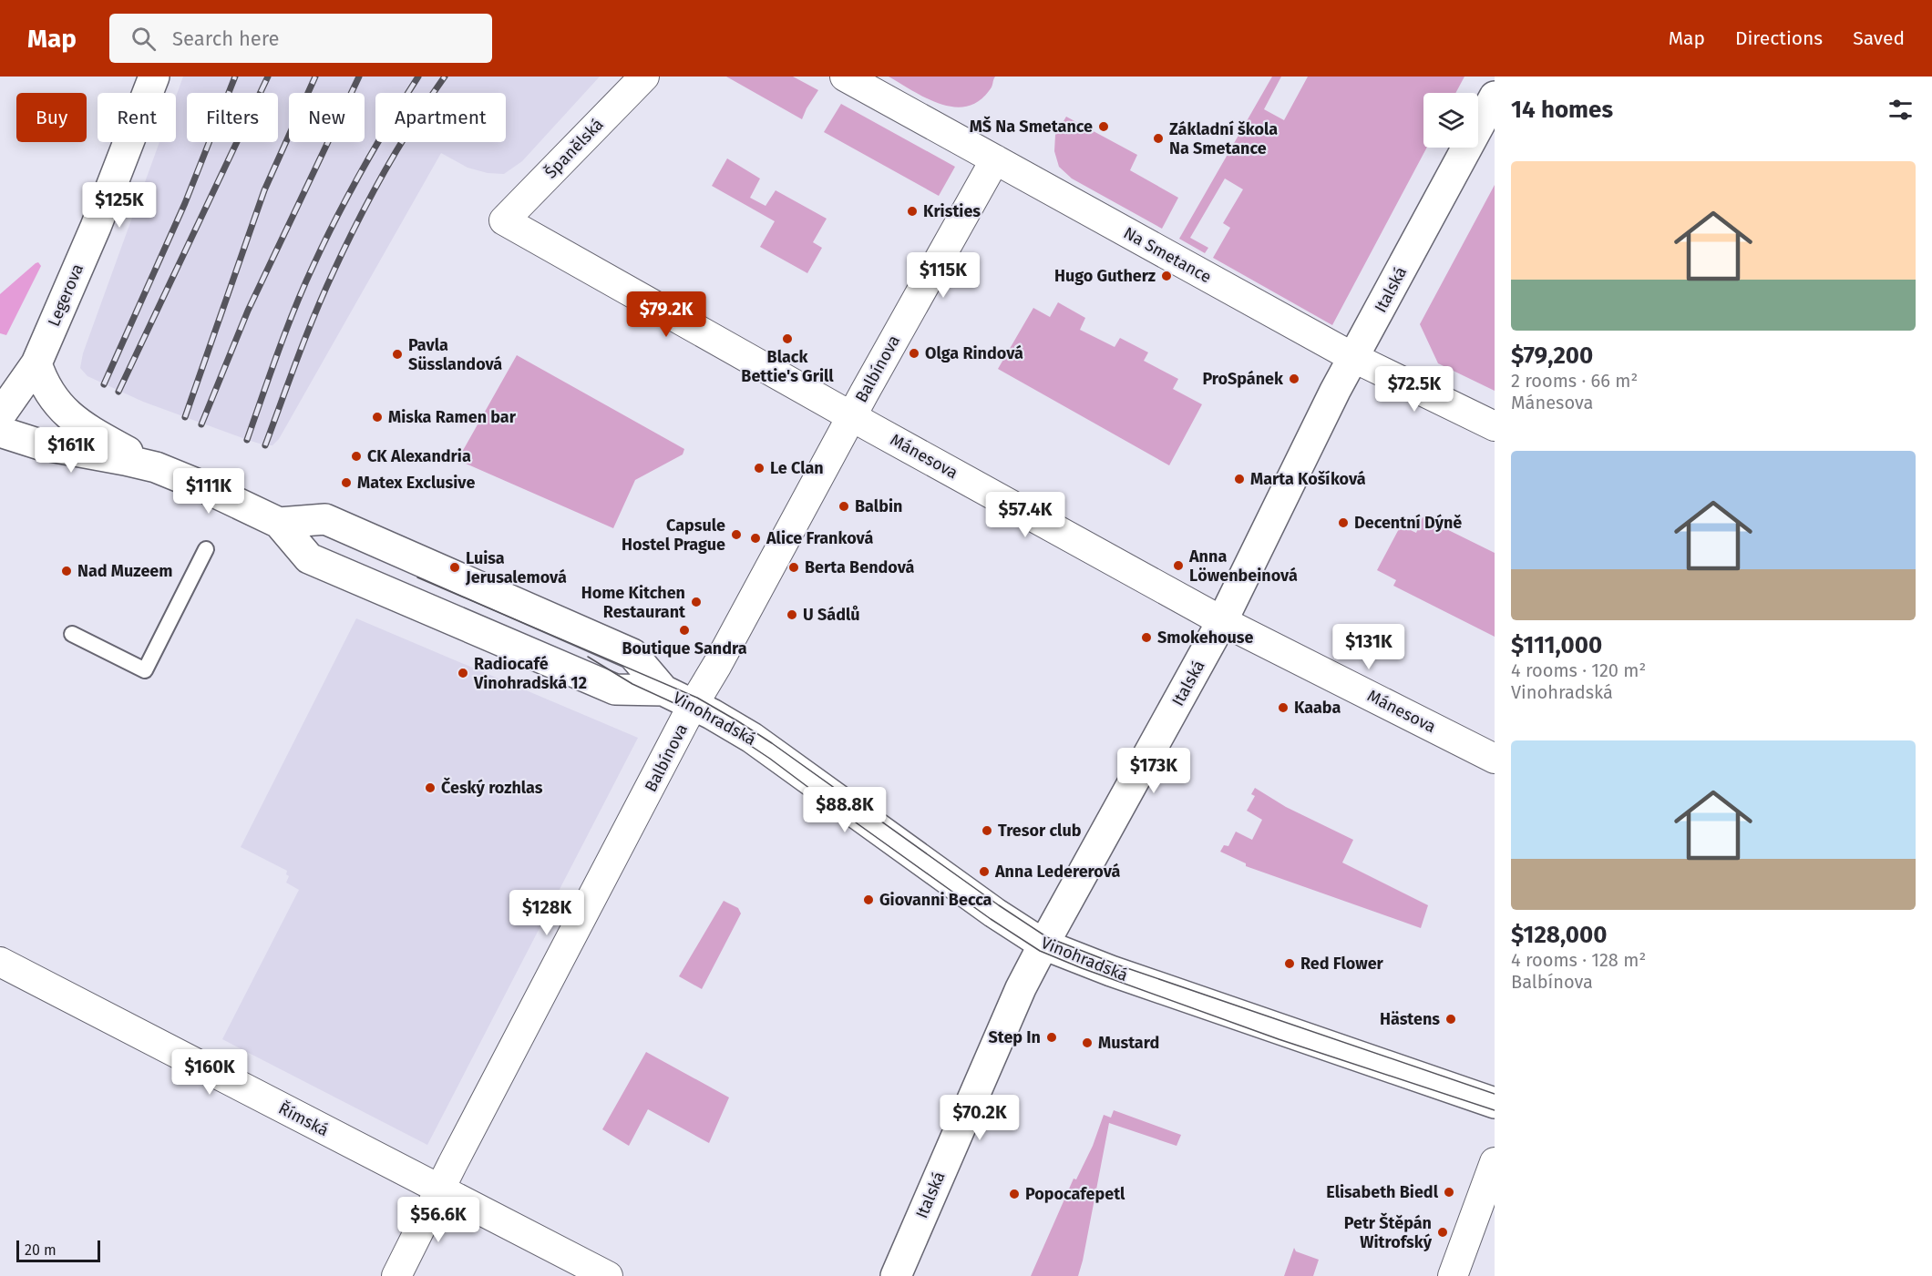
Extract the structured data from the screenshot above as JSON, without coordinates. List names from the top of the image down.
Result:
{
  "streets": {
    "main road": ["Italská", "Legerova", "Vinohradská"],
    "street": [
      "Španělská",
      "Na Smetance",
      "Balbínova",
      "Mánesova",
      "Římská"
    ]
  },
  "crossings": [
    ["Španělská", "Mánesova"],
    ["Na Smetance", "Italská"],
    ["Na Smetance", "Balbínova"],
    ["Italská", "Mánesova"],
    ["Italská", "Vinohradská"],
    ["Balbínova", "Mánesova"],
    ["Balbínova", "Vinohradská"],
    ["Balbínova", "Římská"]
  ],
  "places": [
    "MŠ Na Smetance",
    "Základní škola Na Smetance",
    "Kristies",
    "Hugo Gutherz",
    "Black Bettie's Grill",
    "Olga Rindová",
    "Pavla Süsslandová",
    "ProSpánek",
    "Miska Ramen bar",
    "CK Alexandria",
    "Le Clan",
    "Marta Košíková",
    "Matex Exclusive",
    "Balbin",
    "Decentní Dýně",
    "Capsule Hostel Prague",
    "Alice Franková",
    "Anna Lӧwenbeinová",
    "Luisa Jerusalemová",
    "Berta Bendová",
    "Nad Muzeem",
    "Home Kitchen Restaurant",
    "U Sádlů",
    "Boutique Sandra",
    "Smokehouse",
    "Radiocafé Vinohradská 12",
    "Kaaba",
    "Český rozhlas",
    "Tresor club",
    "Anna Ledererová",
    "Giovanni Becca",
    "Red Flower",
    "Hästens",
    "Step In",
    "Mustard",
    "Elisabeth Biedl",
    "Popocafepetl",
    "Petr Štěpán Witrofský"
  ],
  "scale_bar": "20 m",
  "page": {
    "header": "Map",
    "search": "Search here",
    "nav": ["Map", "Directions", "Saved"],
    "heading": "14 homes",
    "chip": [
      "Buy",
      "Rent",
      "Filters",
      "New",
      "Apartment"
    ],
    "list": [
      {
        "name": "$79,200",
        "note": "2 rooms · 66 m² · Mánesova"
      },
      {
        "name": "$111,000",
        "note": "4 rooms · 120 m² · Vinohradská"
      },
      {
        "name": "$128,000",
        "note": "4 rooms · 128 m² · Balbínova"
      }
    ],
    "price": [
      "$125K",
      "$115K",
      "$79.2K",
      "$72.5K",
      "$161K",
      "$111K",
      "$57.4K",
      "$131K",
      "$173K",
      "$88.8K",
      "$128K",
      "$160K",
      "$70.2K",
      "$56.6K"
    ],
    "scale": "20 m"
  }
}
